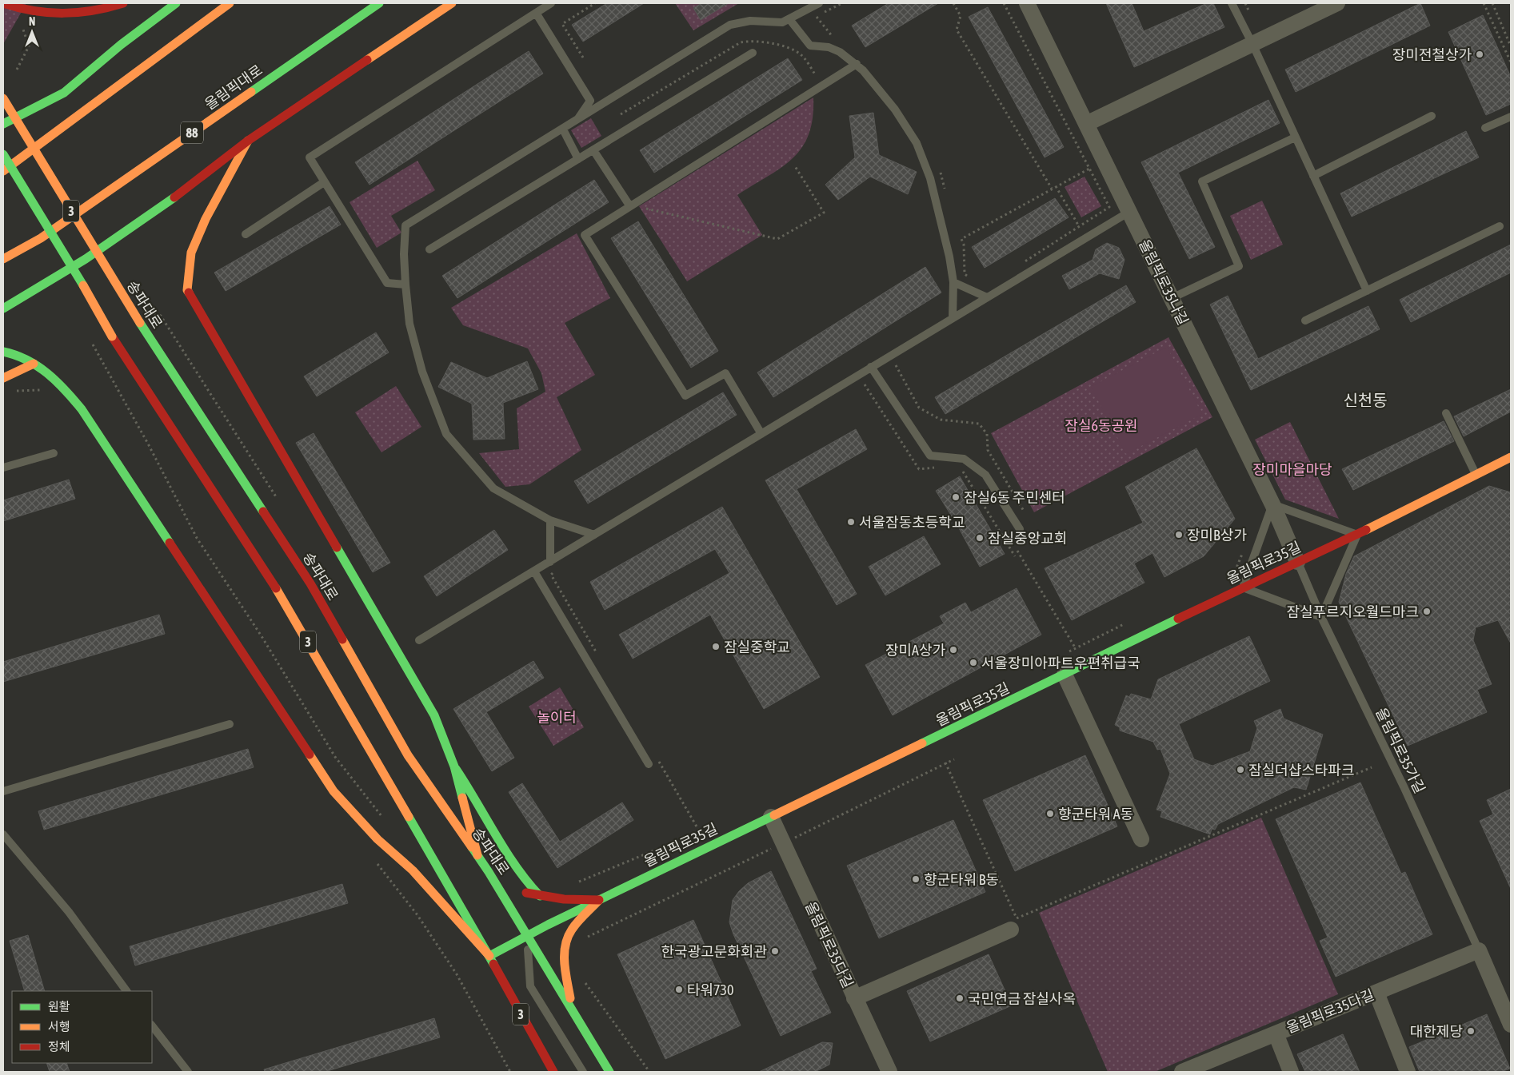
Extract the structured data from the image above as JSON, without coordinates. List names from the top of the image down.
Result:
{
  "streets": {
    "main road": [
      "올림픽대로",
      "88",
      "3",
      "송파대로",
      "올림픽로35길"
    ],
    "street": ["올림픽로35나길", "올림픽로35다길"],
    "lane": ["올림픽로35가길"]
  },
  "crossings": [
    ["3", "올림픽로35길"],
    ["올림픽로35나길", "올림픽로35길"],
    ["올림픽로35나길", "올림픽로35가길"],
    ["송파대로", "올림픽로35길"],
    ["올림픽로35길", "올림픽로35가길"],
    ["올림픽로35길", "올림픽로35다길"],
    ["올림픽로35가길", "올림픽로35다길"]
  ],
  "districts": ["신천동"],
  "parks": ["잠실6동공원", "장미마을마당", "놀이터"],
  "places": [
    "장미전철상가",
    "잠실6동 주민센터",
    "서울잠동초등학교",
    "장미B상가",
    "잠실중앙교회",
    "잠실푸르지오월드마크",
    "잠실중학교",
    "장미A상가",
    "서울장미아파트우편취급국",
    "잠실더샵스타파크",
    "향군타워 A동",
    "향군타워 B동",
    "한국광고문화회관",
    "타워730",
    "국민연금 잠실사옥",
    "대한제당"
  ],
  "legend": ["원활", "서행", "정체"],
  "north": "top"
}
